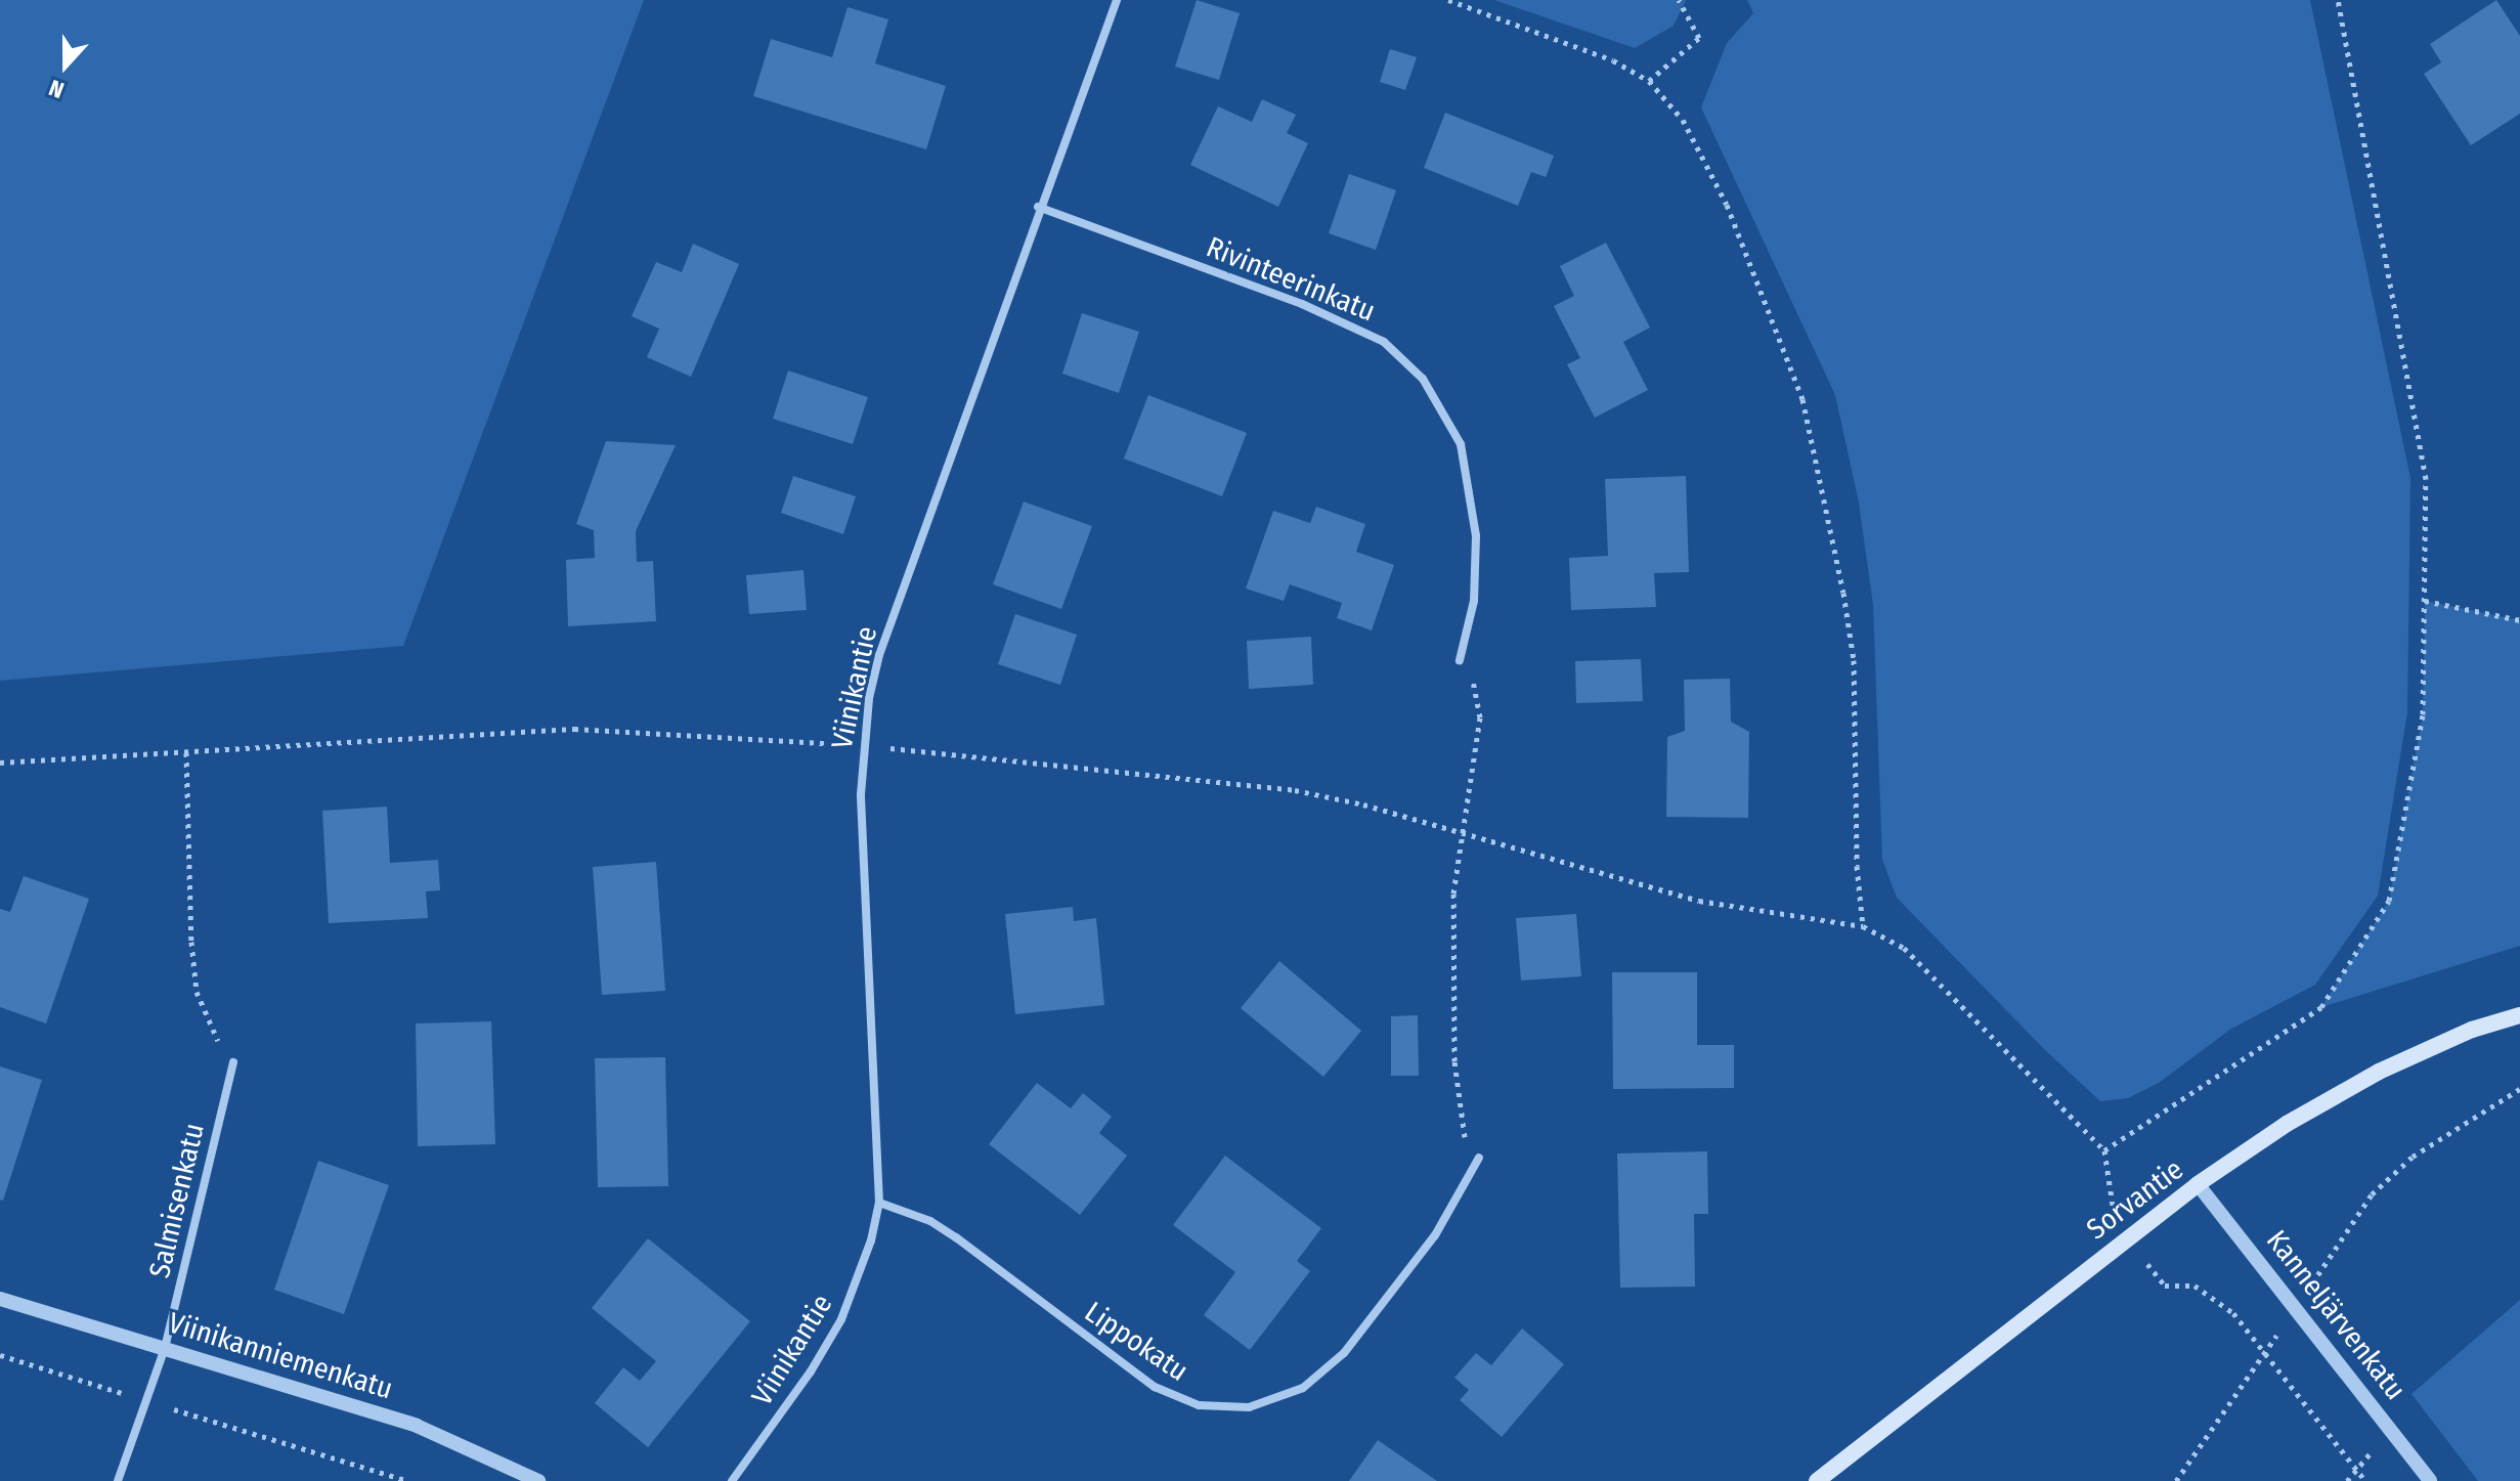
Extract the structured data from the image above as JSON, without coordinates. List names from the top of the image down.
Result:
{
  "streets": {
    "main road": ["Sorvantie"],
    "street": [
      "Rivinteerinkatu",
      "Viinikantie",
      "Salmisenkatu",
      "Kanneljärvenkatu",
      "Lippokatu",
      "Viinikanniemenkatu"
    ]
  },
  "crossings": [
    ["Rivinteerinkatu", "Viinikantie"],
    ["Viinikantie", "Lippokatu"],
    ["Sorvantie", "Kanneljärvenkatu"],
    ["Salmisenkatu", "Viinikanniemenkatu"]
  ],
  "north": "bottom"
}
